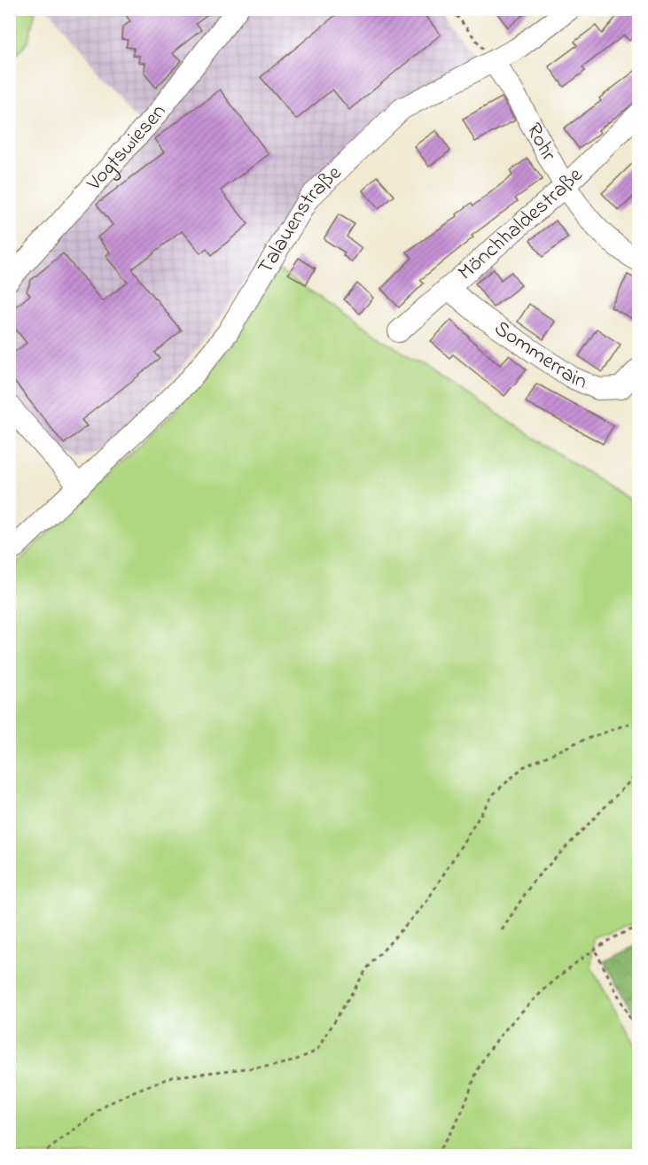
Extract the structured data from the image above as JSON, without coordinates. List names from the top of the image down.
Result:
{
  "streets": {
    "street": [
      "Rohr",
      "Vogtswiesen",
      "Talauenstraße",
      "Mönchhaldestraße",
      "Sommerrain"
    ]
  },
  "crossings": [
    ["Rohr", "Talauenstraße"],
    ["Rohr", "Mönchhaldestraße"],
    ["Mönchhaldestraße", "Sommerrain"]
  ]
}
